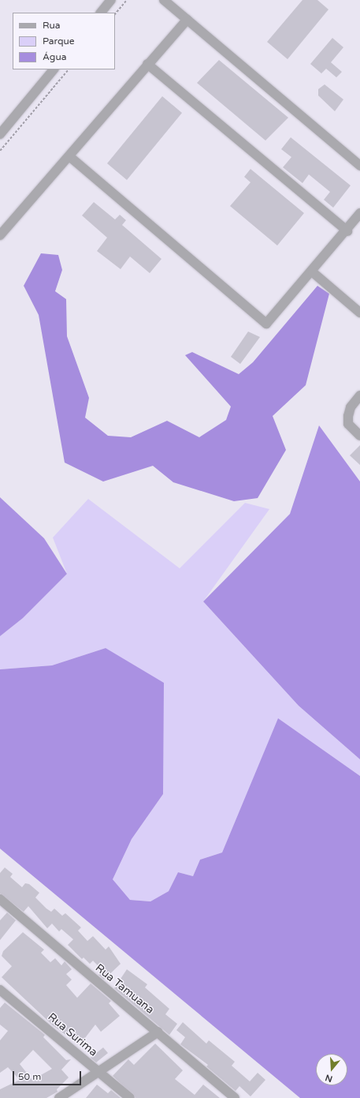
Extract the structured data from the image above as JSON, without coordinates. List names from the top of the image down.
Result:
{
  "streets": {
    "street": ["Rua Tamuana", "Rua Surima"]
  },
  "legend": ["Rua", "Parque", "Água"],
  "scale_bar": "50 m",
  "north": "bottom"
}
